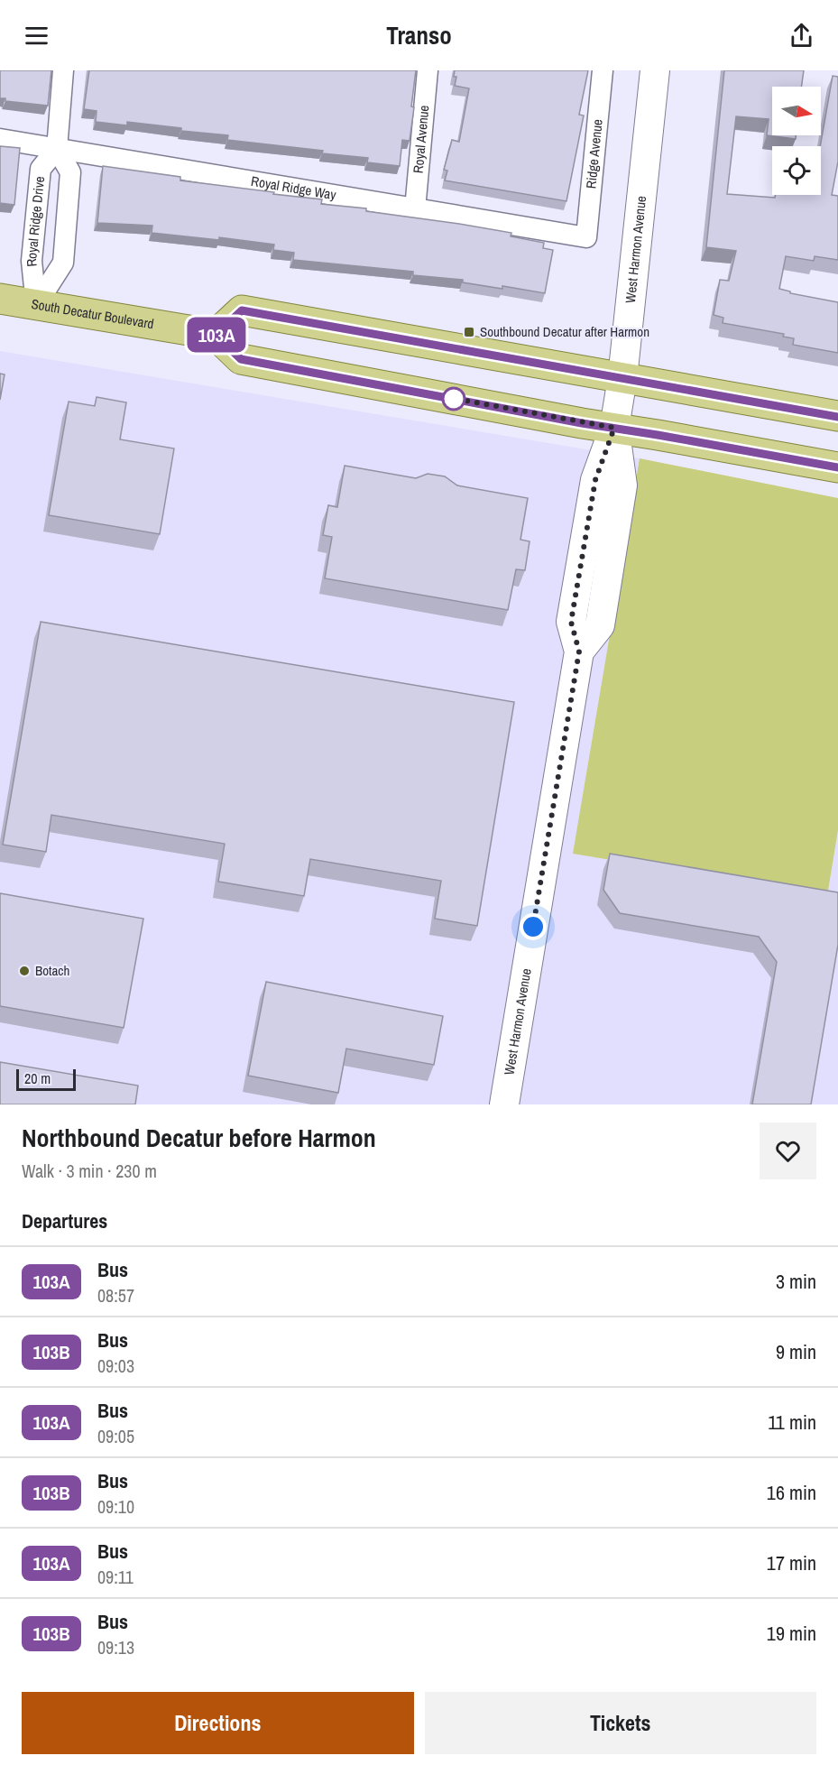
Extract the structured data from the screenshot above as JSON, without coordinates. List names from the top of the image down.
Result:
{
  "streets": {
    "main road": ["West Harmon Avenue", "South Decatur Boulevard"],
    "street": [
      "Royal Avenue",
      "Ridge Avenue",
      "Royal Ridge Way",
      "Royal Ridge Drive"
    ]
  },
  "crossings": [
    ["Royal Avenue", "Royal Ridge Way"],
    ["Ridge Avenue", "Royal Ridge Way"],
    ["Royal Ridge Way", "Royal Ridge Drive"],
    ["Royal Ridge Drive", "South Decatur Boulevard"]
  ],
  "places": {
    "transit": ["Southbound Decatur after Harmon"],
    "other": ["Botach"]
  },
  "lines": ["bus line 103A"],
  "scale_bar": "20 m",
  "north": "right",
  "page": {
    "header": "Transo",
    "on_map": "103A",
    "scale": "20 m",
    "heading": [
      ["Northbound Decatur before Harmon", "Walk · 3 min · 230 m"],
      "Departures"
    ],
    "list": [
      {
        "mark": "103A",
        "name": "Bus",
        "note": "08:57",
        "value": "3 min"
      },
      {
        "mark": "103B",
        "name": "Bus",
        "note": "09:03",
        "value": "9 min"
      },
      {
        "mark": "103A",
        "name": "Bus",
        "note": "09:05",
        "value": "11 min"
      },
      {
        "mark": "103B",
        "name": "Bus",
        "note": "09:10",
        "value": "16 min"
      },
      {
        "mark": "103A",
        "name": "Bus",
        "note": "09:11",
        "value": "17 min"
      },
      {
        "mark": "103B",
        "name": "Bus",
        "note": "09:13",
        "value": "19 min"
      }
    ],
    "buttons": ["Directions", "Tickets"]
  }
}
